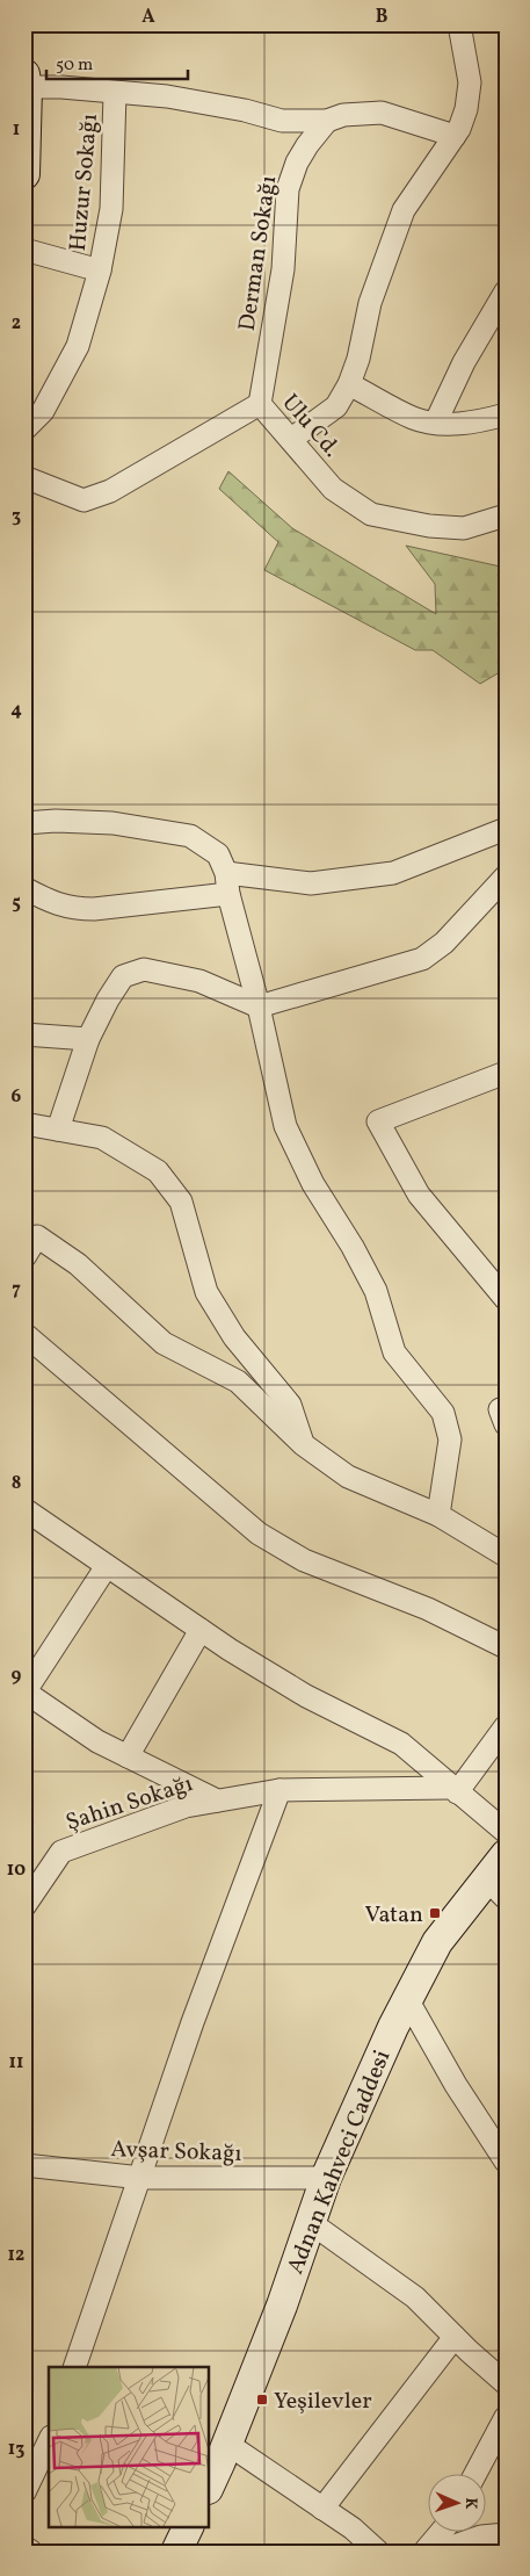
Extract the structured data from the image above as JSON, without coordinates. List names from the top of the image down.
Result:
{
  "streets": {
    "main road": ["Adnan Kahveci Caddesi"],
    "street": [
      "Huzur Sokağı",
      "Derman Sokağı",
      "Ulu Cd.",
      "Şahin Sokağı",
      "Avşar Sokağı"
    ]
  },
  "crossings": [
    ["Derman Sokağı", "Ulu Cd."],
    ["Avşar Sokağı", "Adnan Kahveci Caddesi"]
  ],
  "places": {
    "transit": ["Vatan", "Yeşilevler"]
  },
  "scale_bar": "50 m",
  "north": "right",
  "grid": {
    "columns": ["A", "B"],
    "rows": [
      "1",
      "2",
      "3",
      "4",
      "5",
      "6",
      "7",
      "8",
      "9",
      "10",
      "11",
      "12",
      "13"
    ]
  }
}
